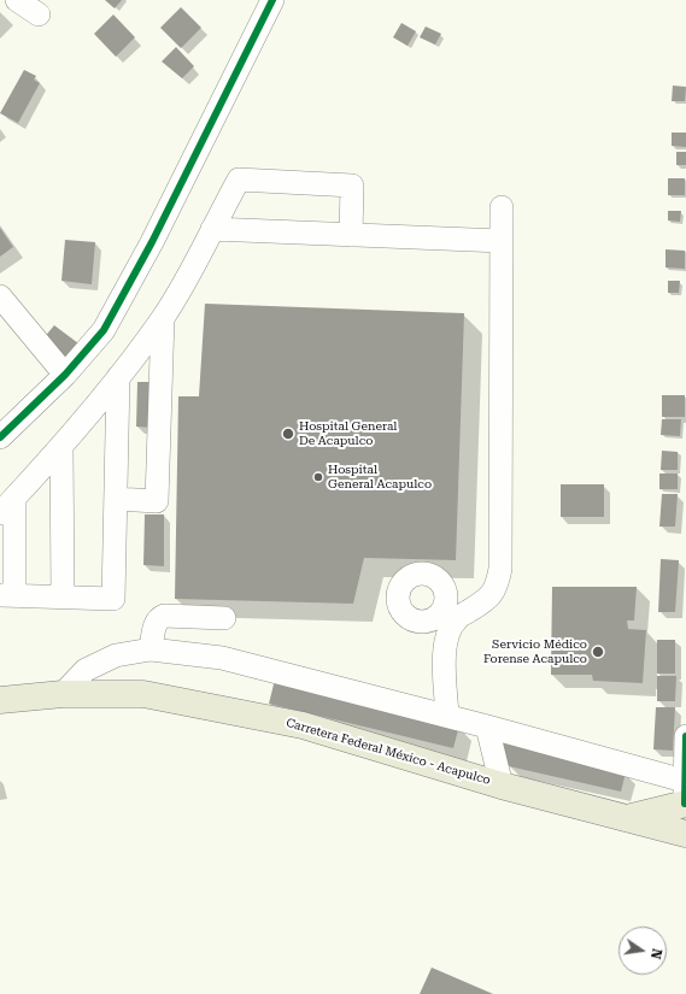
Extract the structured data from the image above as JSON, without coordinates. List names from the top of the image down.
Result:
{
  "streets": {
    "main road": ["Carretera Federal México - Acapulco"]
  },
  "places": ["Hospital General De Acapulco", "Hospital General Acapulco", "Servicio Médico Forense Acapulco"],
  "north": "right"
}
